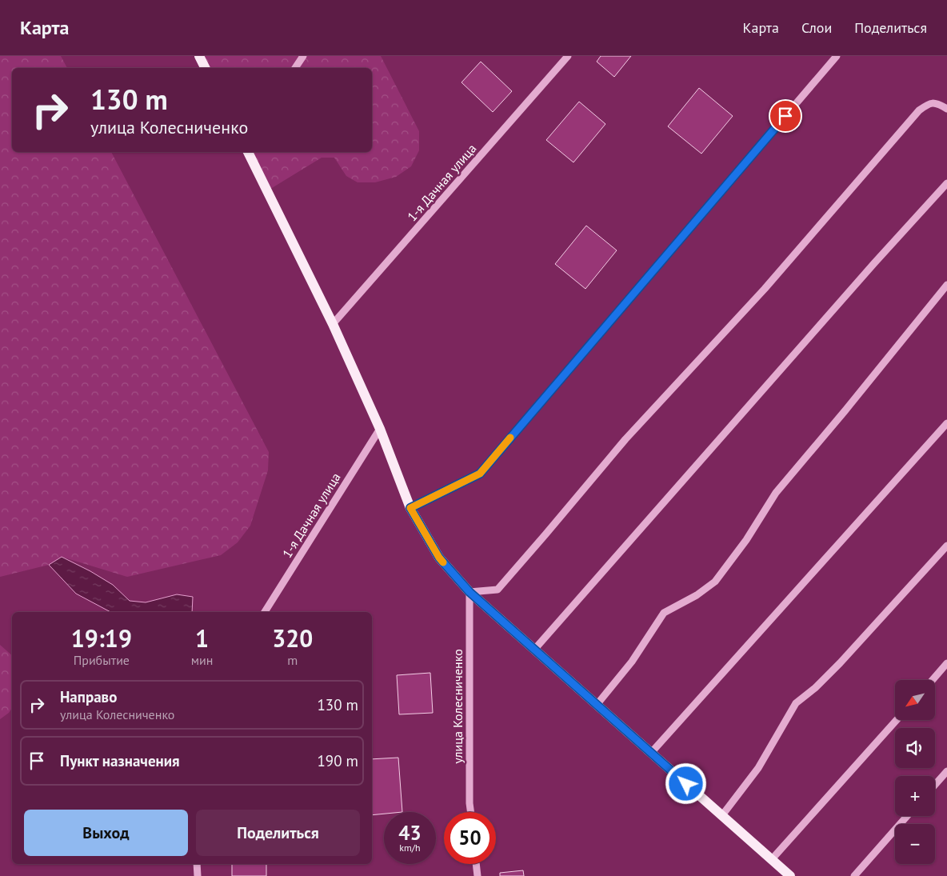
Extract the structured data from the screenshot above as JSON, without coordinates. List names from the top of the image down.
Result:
{
  "streets": {
    "street": ["1-я Дачная улица", "улица Колесниченко"]
  },
  "north": "bottom left",
  "page": {
    "header": "Карта",
    "nav": ["Карта", "Слои", "Поделиться"],
    "turn": ["130 m", "улица Колесниченко"],
    "eta": [
      "19:19",
      "Прибытие",
      "1",
      "мин",
      "320",
      "m"
    ],
    "map_buttons": ["+", "−"],
    "list": [
      {
        "name": "Направо",
        "note": "улица Колесниченко",
        "value": "130 m"
      },
      {
        "name": "Пункт назначения",
        "value": "190 m"
      }
    ],
    "buttons": ["Выход", "Поделиться"],
    "speed": "43 km/h",
    "limit": "50"
  }
}
